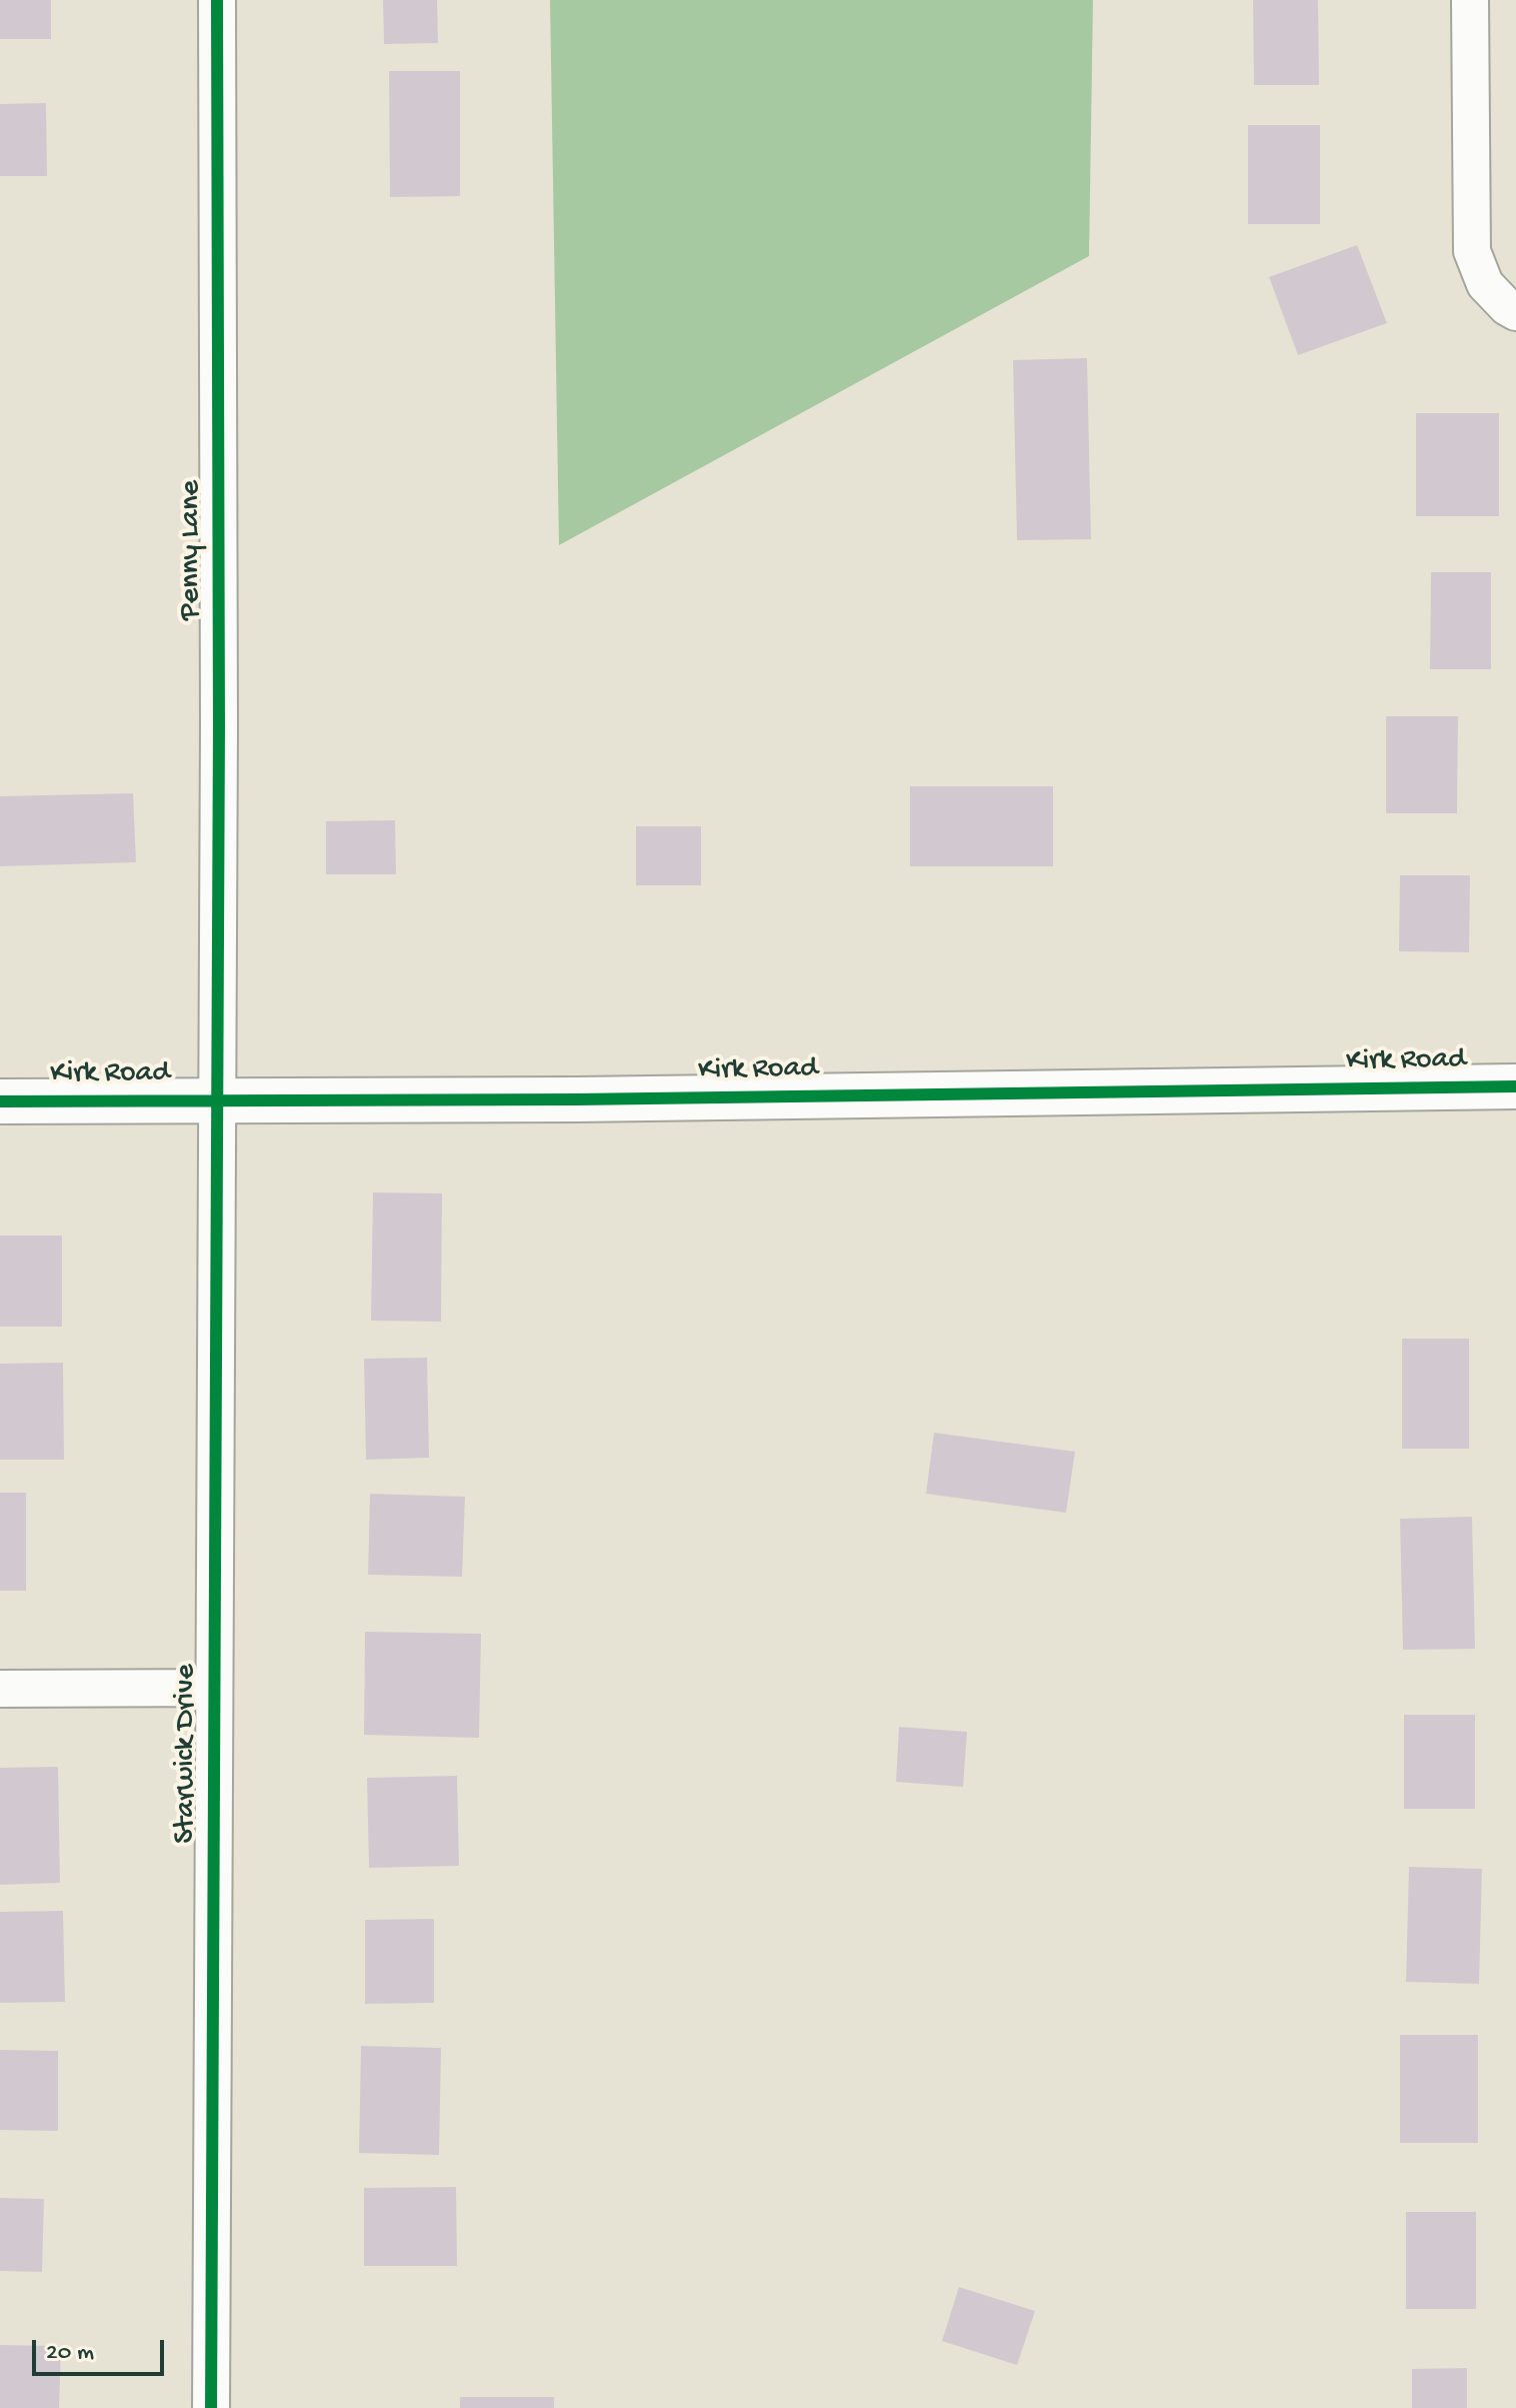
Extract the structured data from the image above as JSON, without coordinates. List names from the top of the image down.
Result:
{
  "streets": {
    "street": ["Penny Lane", "Kirk Road", "Starwick Drive"]
  },
  "crossings": [
    ["Penny Lane", "Kirk Road"],
    ["Penny Lane", "Starwick Drive"],
    ["Kirk Road", "Starwick Drive"]
  ],
  "scale_bar": "20 m"
}
